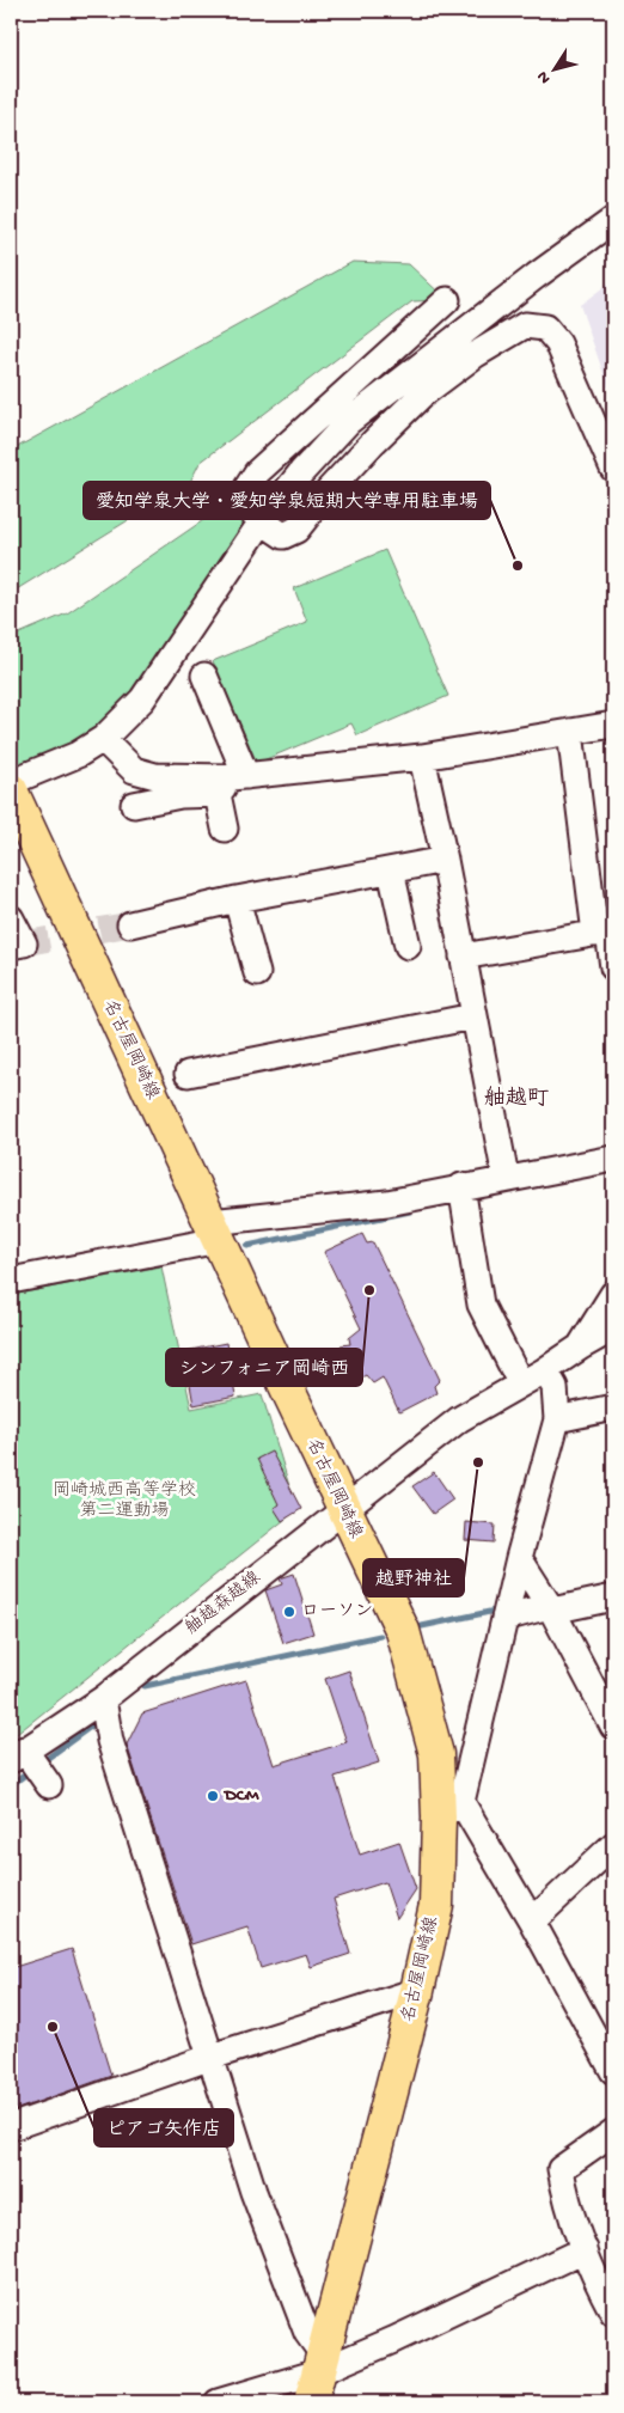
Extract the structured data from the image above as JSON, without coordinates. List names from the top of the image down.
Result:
{
  "streets": {
    "main road": ["名古屋岡崎線"],
    "street": ["舳越森越線"]
  },
  "crossings": [
    ["名古屋岡崎線", "舳越森越線"]
  ],
  "districts": ["舳越町"],
  "parks": ["岡崎城西高等学校 第二運動場"],
  "places": [
    "愛知学泉大学・愛知学泉短期大学専用駐車場",
    "シンフォニア岡崎西",
    "越野神社",
    "ローソン",
    "DCM",
    "ピアゴ矢作店"
  ],
  "north": "bottom left"
}
